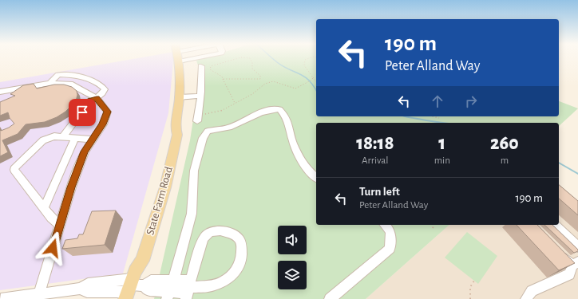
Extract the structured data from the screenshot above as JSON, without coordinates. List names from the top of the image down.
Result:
{
  "streets": {
    "main road": ["State Farm Road"]
  },
  "page": {
    "turn": ["190 m", "Peter Alland Way"],
    "eta": [
      "18:18",
      "Arrival",
      "1",
      "min",
      "260",
      "m"
    ],
    "list": [
      {
        "name": "Turn left",
        "note": "Peter Alland Way",
        "value": "190 m"
      }
    ]
  }
}
